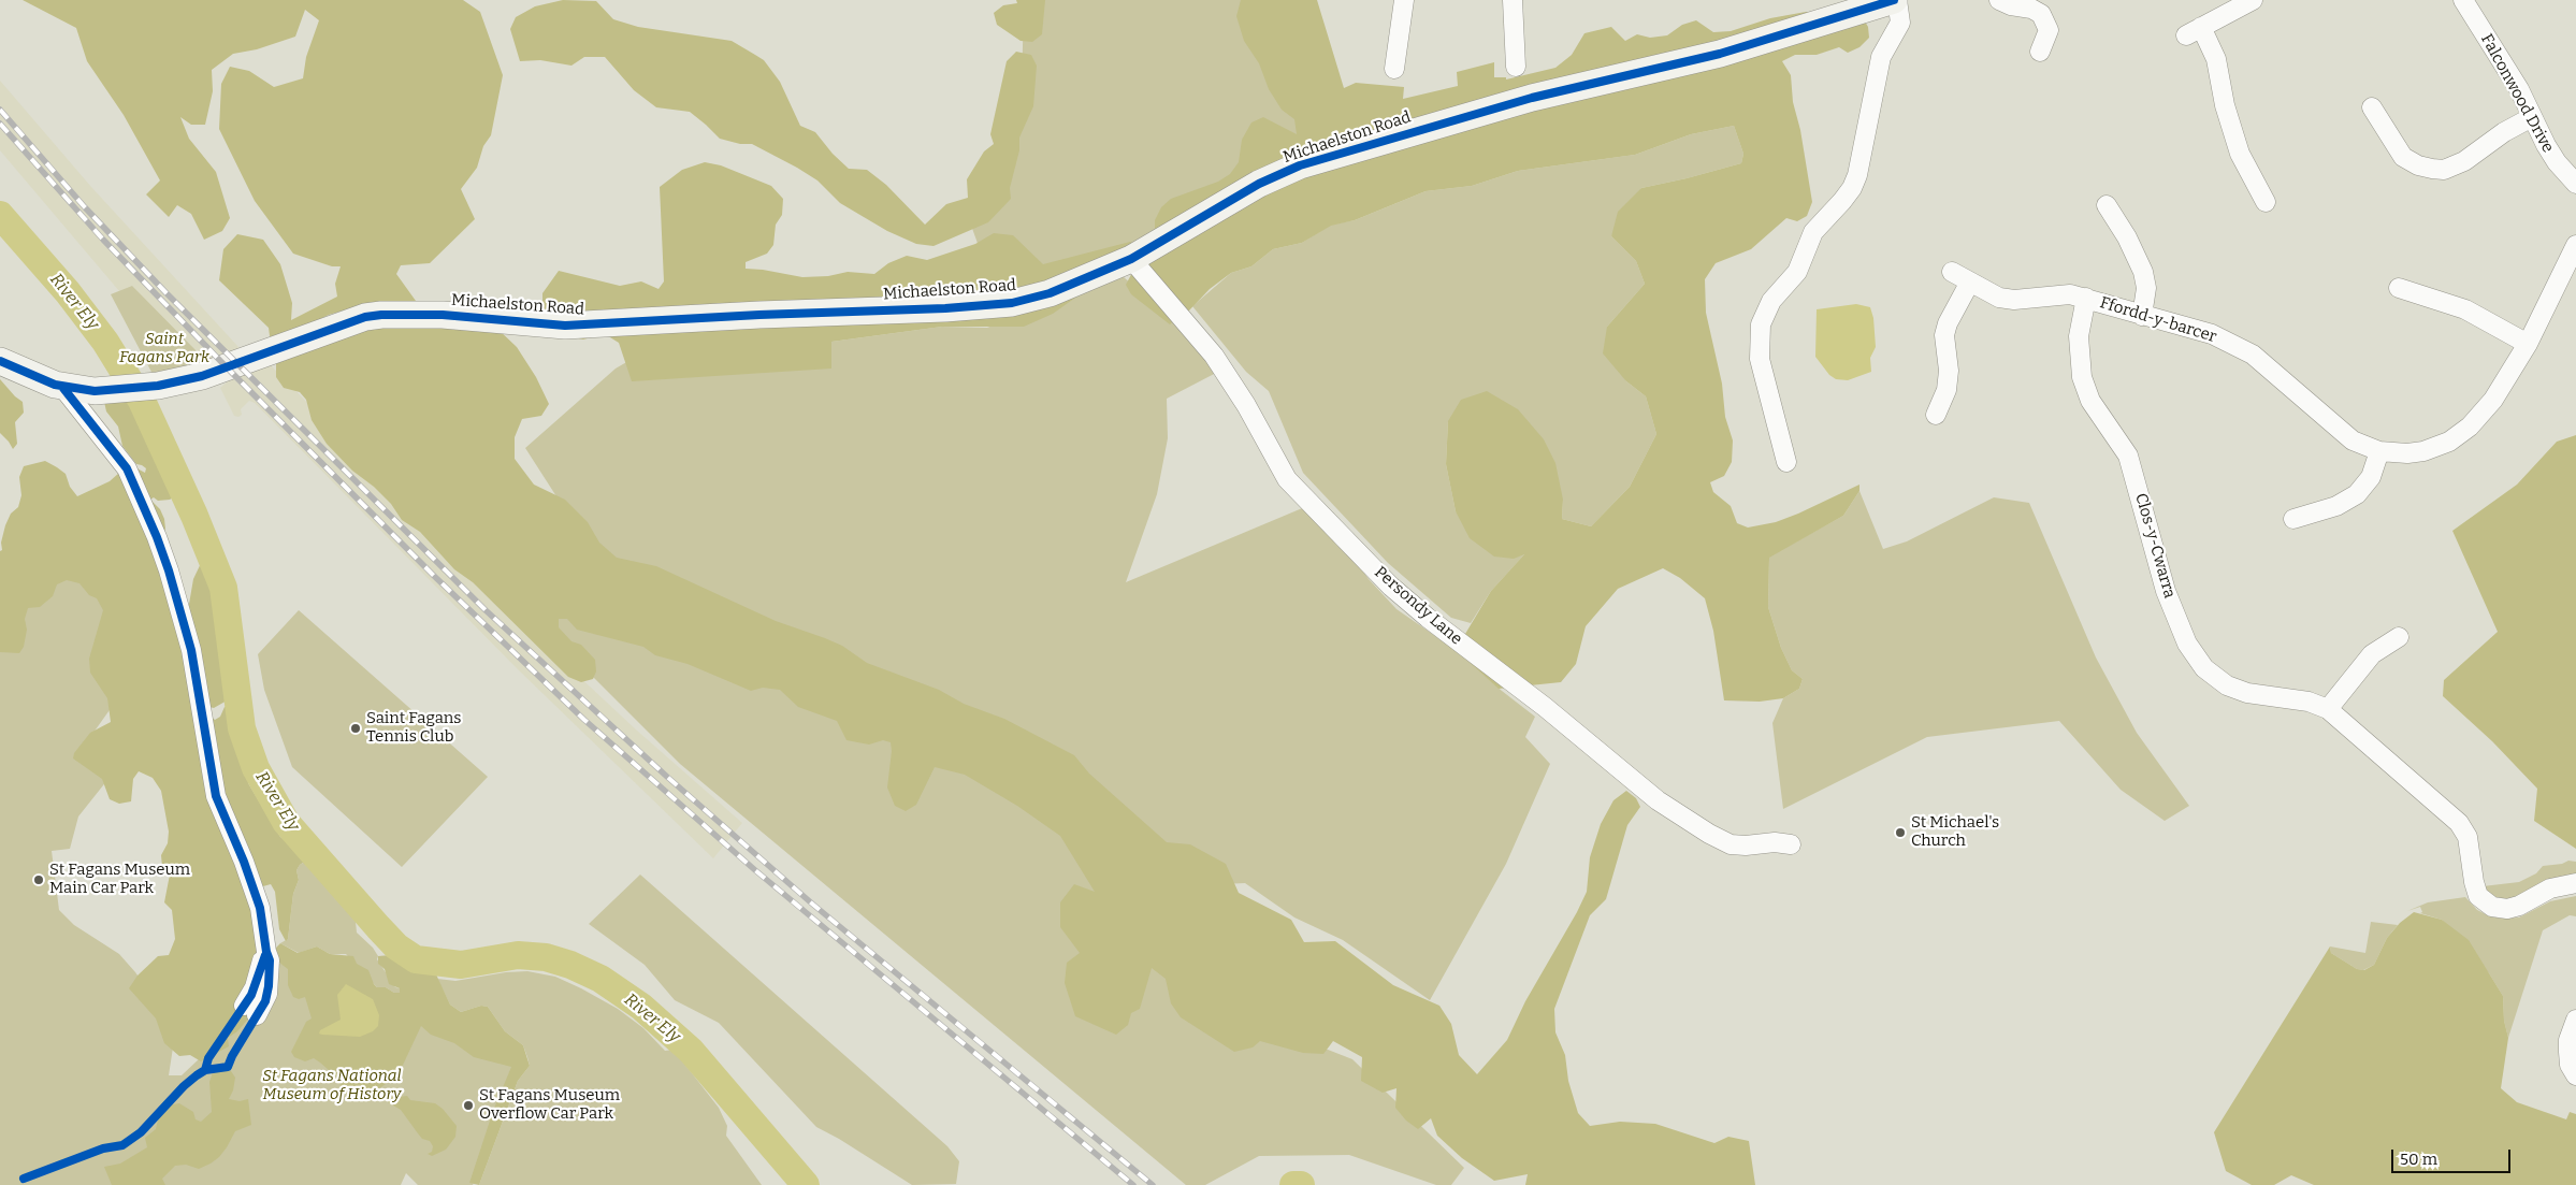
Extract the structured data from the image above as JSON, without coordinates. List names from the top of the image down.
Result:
{
  "streets": {
    "street": [
      "Falconwood Drive",
      "Michaelston Road",
      "Ffordd-y-barcer",
      "Clos-y-Cwarra",
      "Persondy Lane"
    ]
  },
  "crossings": [
    ["Michaelston Road", "Persondy Lane"],
    ["Ffordd-y-barcer", "Clos-y-Cwarra"]
  ],
  "water": ["River Ely"],
  "parks": ["Saint Fagans Park", "St Fagans National Museum of History"],
  "places": [
    "Saint Fagans Tennis Club",
    "St Michael's Church",
    "St Fagans Museum Main Car Park",
    "St Fagans Museum Overflow Car Park"
  ],
  "scale_bar": "50 m"
}
